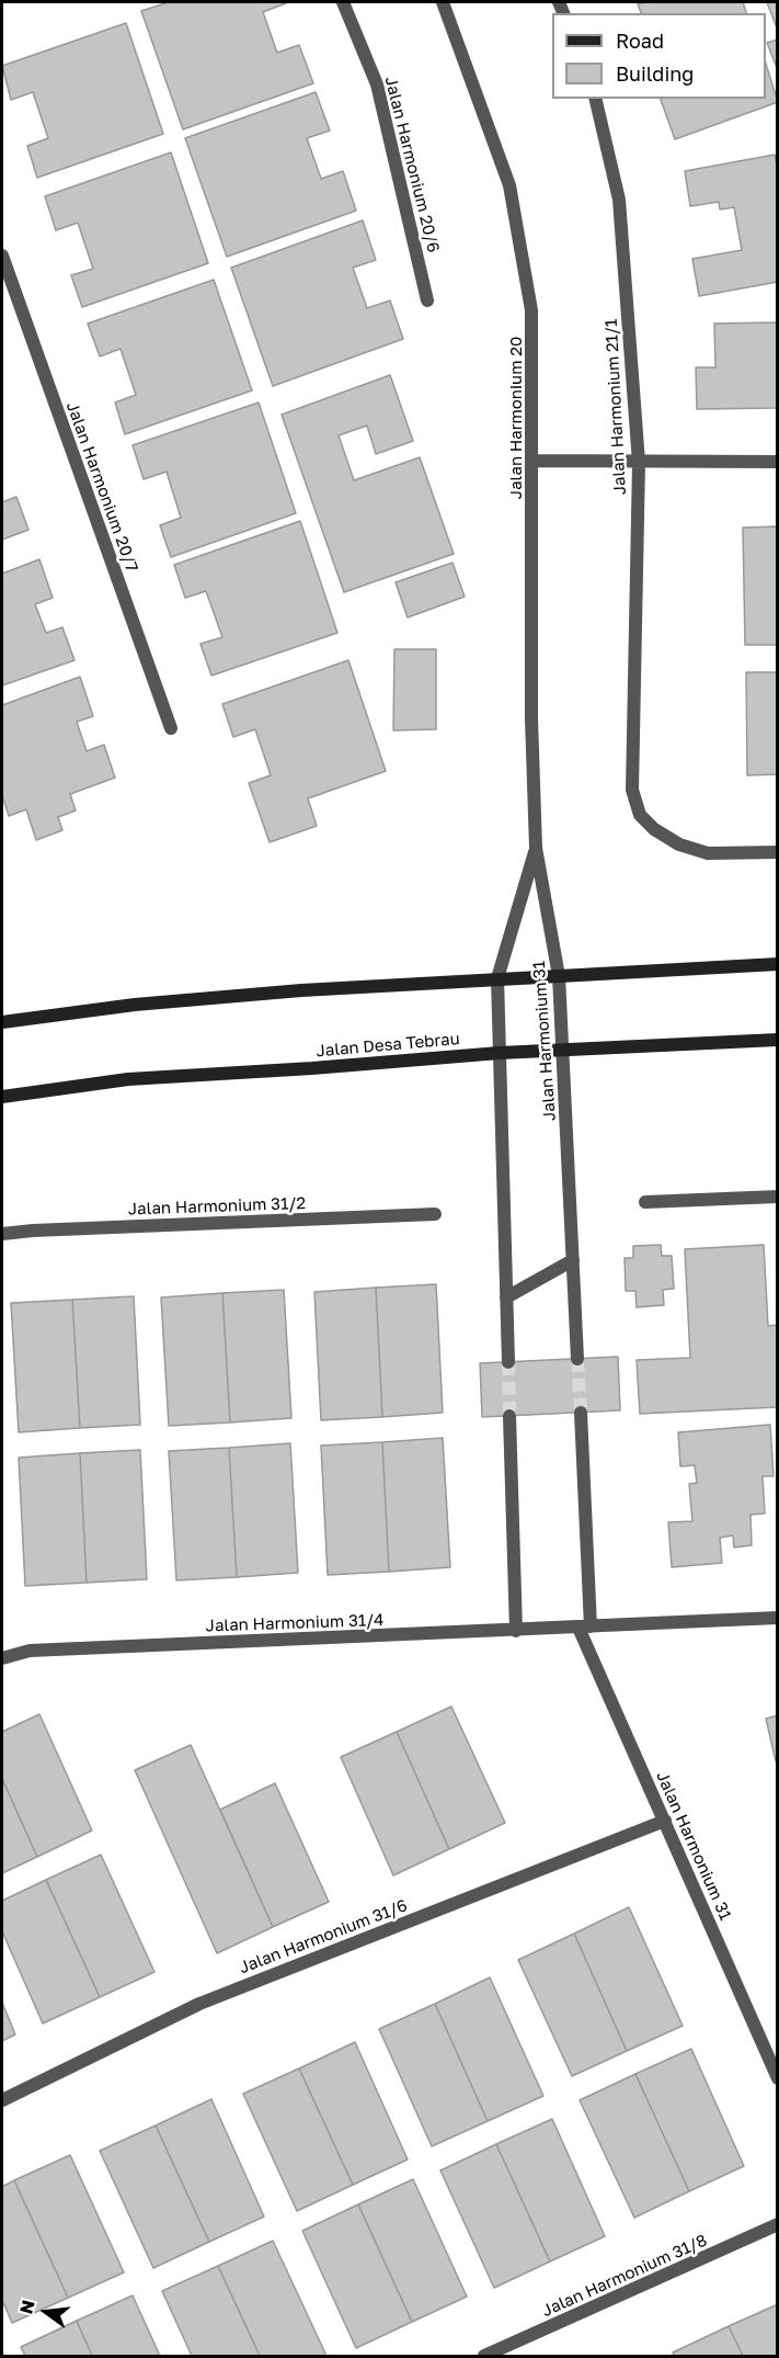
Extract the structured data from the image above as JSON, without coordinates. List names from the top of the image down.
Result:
{
  "streets": {
    "main road": ["Jalan Desa Tebrau"],
    "street": [
      "Jalan Harmonium 20/6",
      "Jalan Harmonium 21/1",
      "Jalan Harmonium 20",
      "Jalan Harmonium 20/7",
      "Jalan Harmonium 31",
      "Jalan Harmonium 31/2",
      "Jalan Harmonium 31/4",
      "Jalan Harmonium 31/6",
      "Jalan Harmonium 31/8"
    ]
  },
  "crossings": [
    ["Jalan Harmonium 20", "Jalan Harmonium 31"],
    ["Jalan Harmonium 31", "Jalan Desa Tebrau"],
    ["Jalan Harmonium 31", "Jalan Harmonium 31/4"],
    ["Jalan Harmonium 31", "Jalan Harmonium 31/6"]
  ],
  "legend": ["Road", "Building"],
  "north": "left"
}
